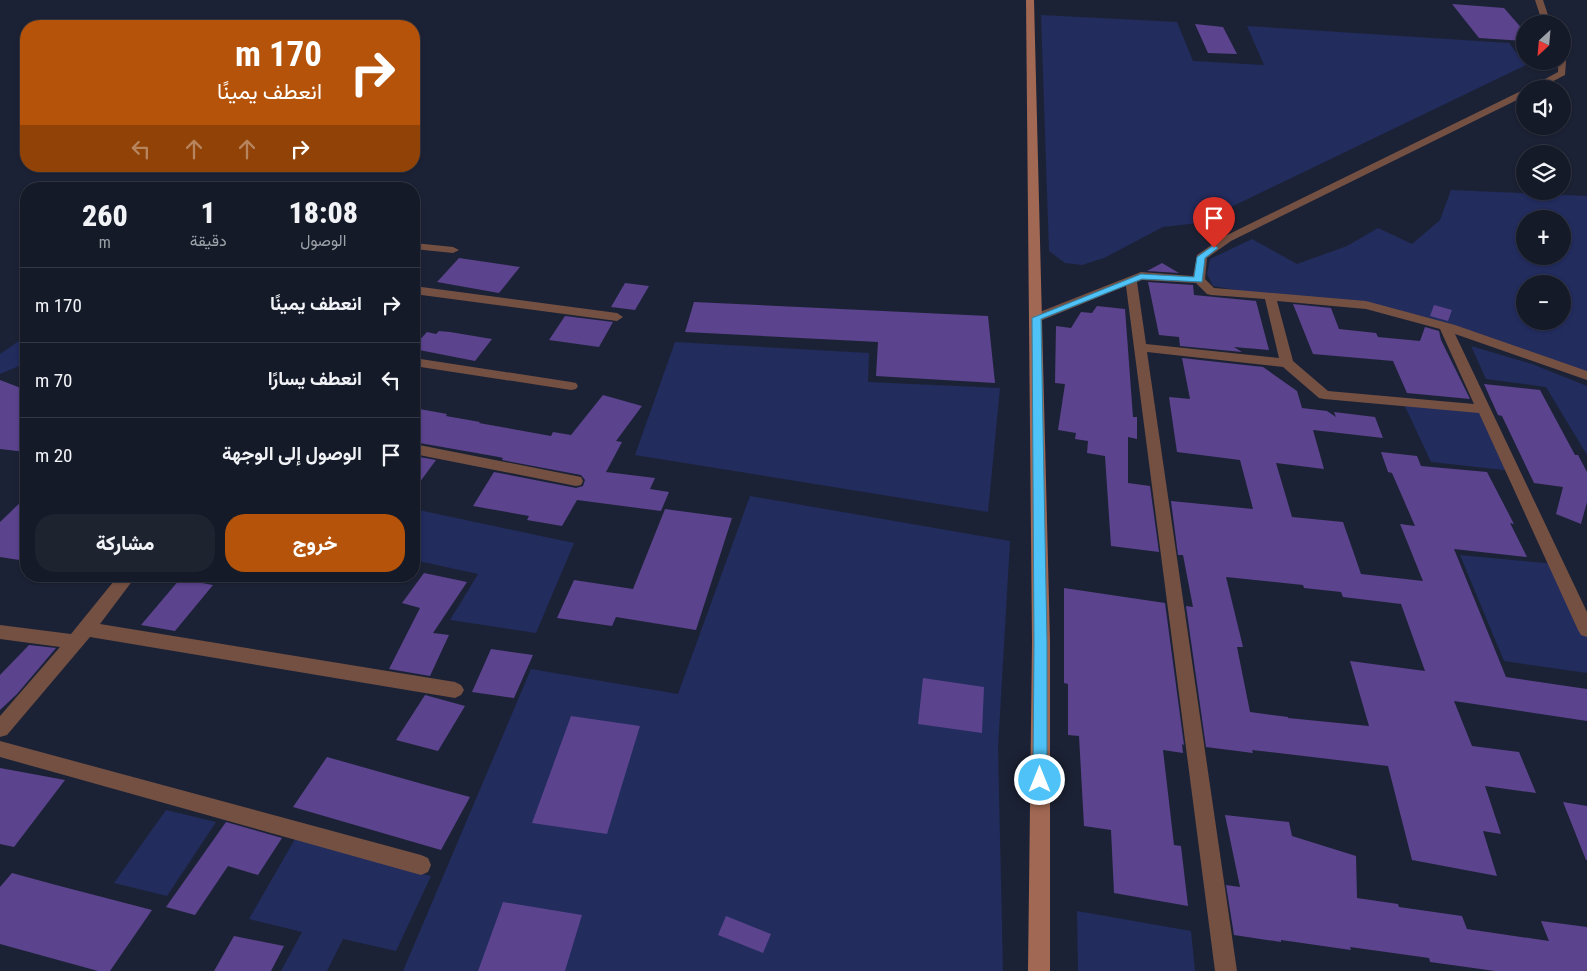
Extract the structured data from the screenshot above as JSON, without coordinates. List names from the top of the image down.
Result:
{
  "north": "bottom left",
  "page": {
    "map_buttons": ["+", "−"],
    "turn": ["170 m", "انعطف يمينًا"],
    "eta": [
      "18:08",
      "الوصول",
      "1",
      "دقيقة",
      "260",
      "m"
    ],
    "list": [
      {
        "name": "انعطف يمينًا",
        "value": "170 m"
      },
      {
        "name": "انعطف يسارًا",
        "value": "70 m"
      },
      {
        "name": "الوصول إلى الوجهة",
        "value": "20 m"
      }
    ],
    "buttons": ["خروج", "مشاركة"]
  }
}
